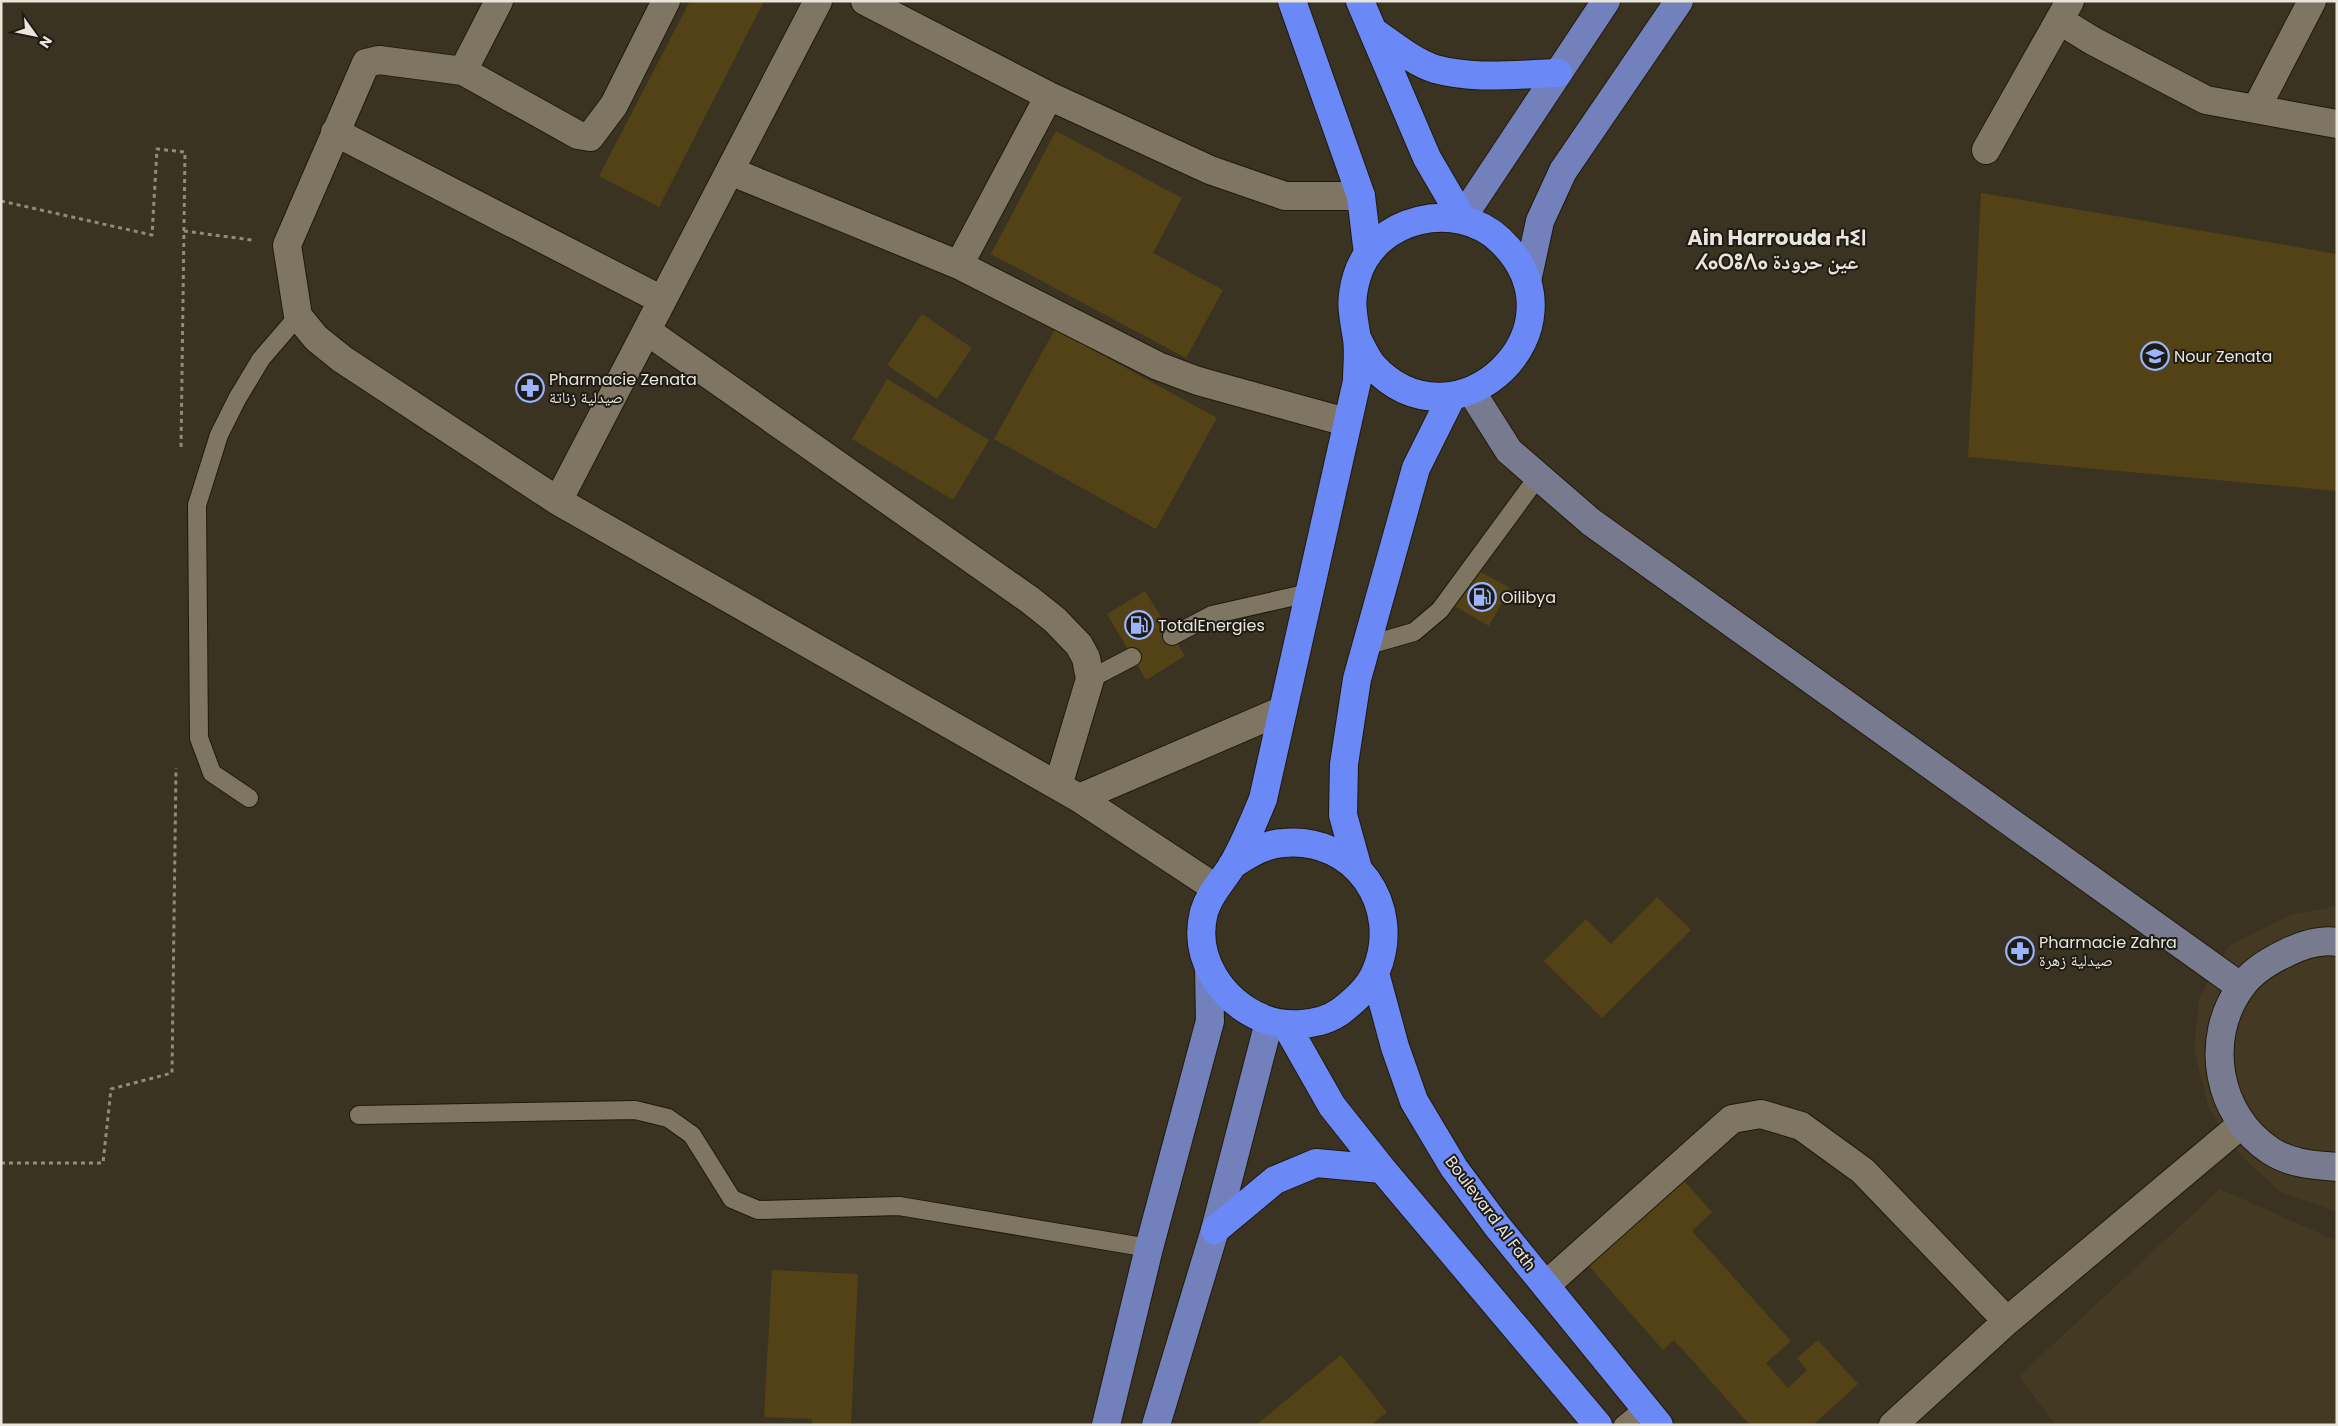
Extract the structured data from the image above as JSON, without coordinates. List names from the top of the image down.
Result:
{
  "streets": {
    "highway": ["Boulevard Al Fath"]
  },
  "districts": ["Ain Harrouda ⵄⵉⵏ ⵃⴰⵔⵓⴷⴰ عين حرودة"],
  "places": {
    "school or university": ["Nour Zenata"],
    "pharmacy": ["Pharmacie Zenata صيدلية زناتة", "Pharmacie Zahra صيدلية زهرة"],
    "fuel station": ["Oilibya", "TotalEnergies"]
  },
  "north": "bottom right"
}
